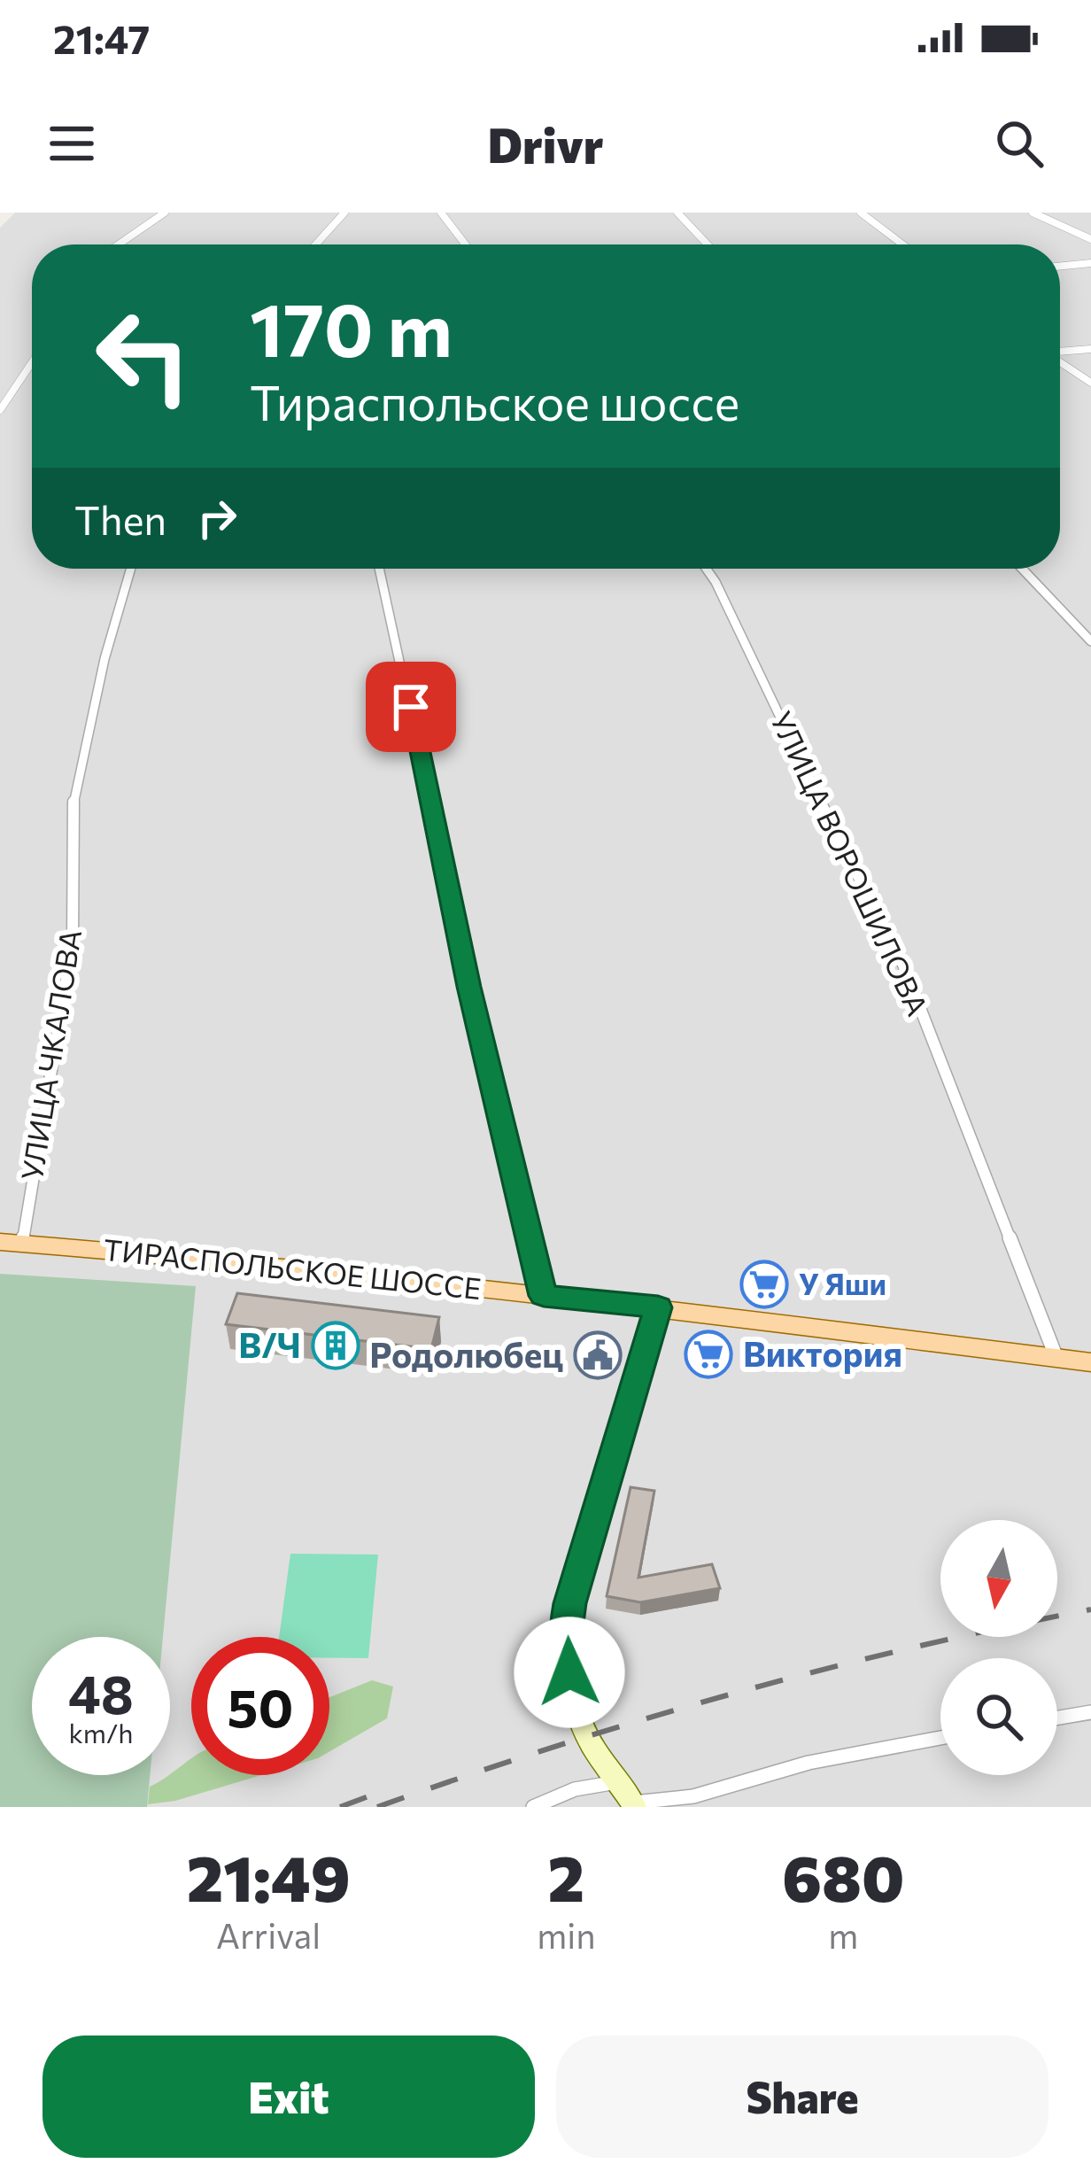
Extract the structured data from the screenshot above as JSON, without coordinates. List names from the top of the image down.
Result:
{
  "streets": {
    "main road": ["ТИРАСПОЛЬСКОЕ ШОССЕ"],
    "street": ["УЛИЦА ВОРОШИЛОВА", "УЛИЦА ЧКАЛОВА"]
  },
  "crossings": [
    ["УЛИЦА ВОРОШИЛОВА", "ТИРАСПОЛЬСКОЕ ШОССЕ"],
    ["УЛИЦА ЧКАЛОВА", "ТИРАСПОЛЬСКОЕ ШОССЕ"]
  ],
  "places": {
    "supermarket": ["У Яши", "Виктория"],
    "building": ["В/Ч"],
    "public building": ["Родолюбец"]
  },
  "north": "bottom",
  "page": {
    "status": "21:47",
    "header": "Drivr",
    "turn": ["170 m", "Тираспольское шоссе"],
    "then": "Then",
    "speed": "48 km/h",
    "limit": "50",
    "eta": [
      "21:49",
      "Arrival",
      "2",
      "min",
      "680",
      "m"
    ],
    "buttons": ["Exit", "Share"]
  }
}
